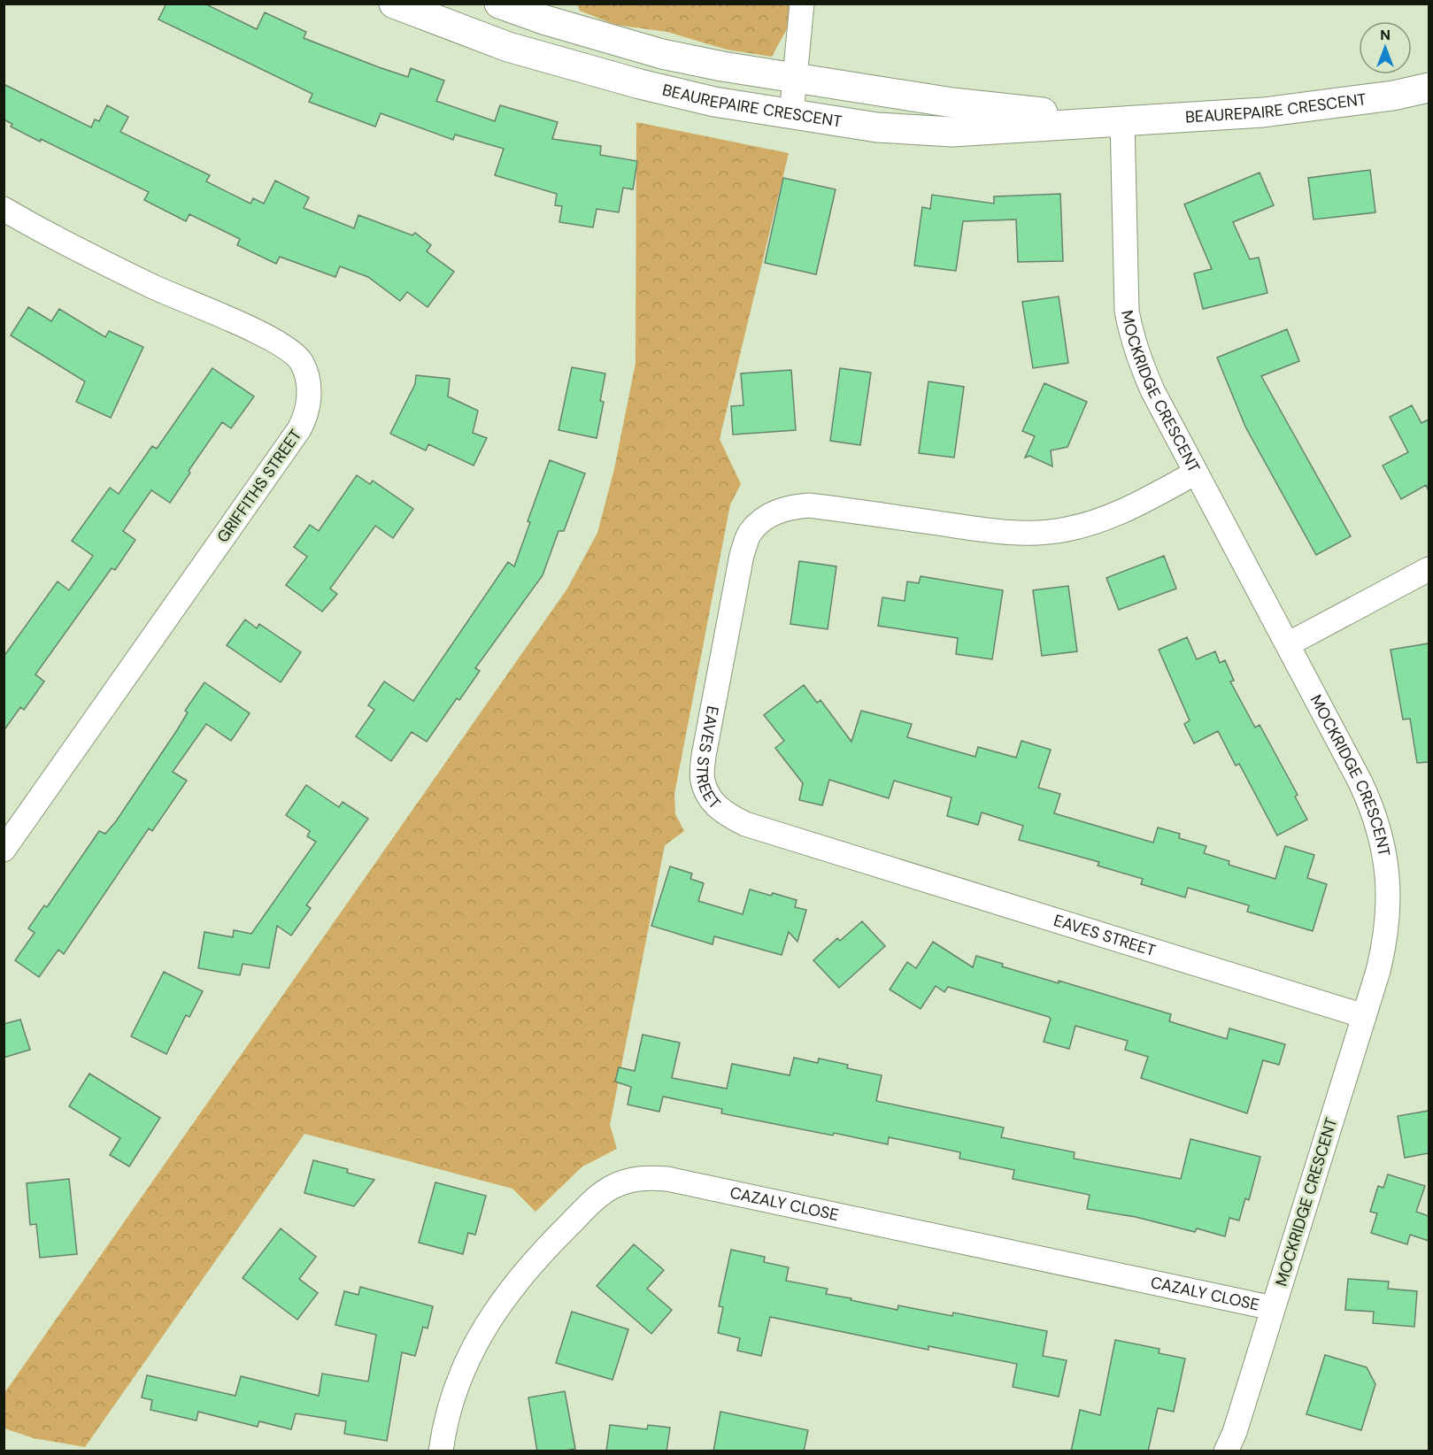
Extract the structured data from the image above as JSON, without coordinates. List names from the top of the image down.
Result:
{
  "streets": {
    "street": [
      "BEAUREPAIRE CRESCENT",
      "MOCKRIDGE CRESCENT",
      "GRIFFITHS STREET",
      "EAVES STREET",
      "CAZALY CLOSE"
    ]
  },
  "crossings": [
    ["BEAUREPAIRE CRESCENT", "MOCKRIDGE CRESCENT"],
    ["MOCKRIDGE CRESCENT", "EAVES STREET"],
    ["MOCKRIDGE CRESCENT", "CAZALY CLOSE"]
  ],
  "north": "top"
}
